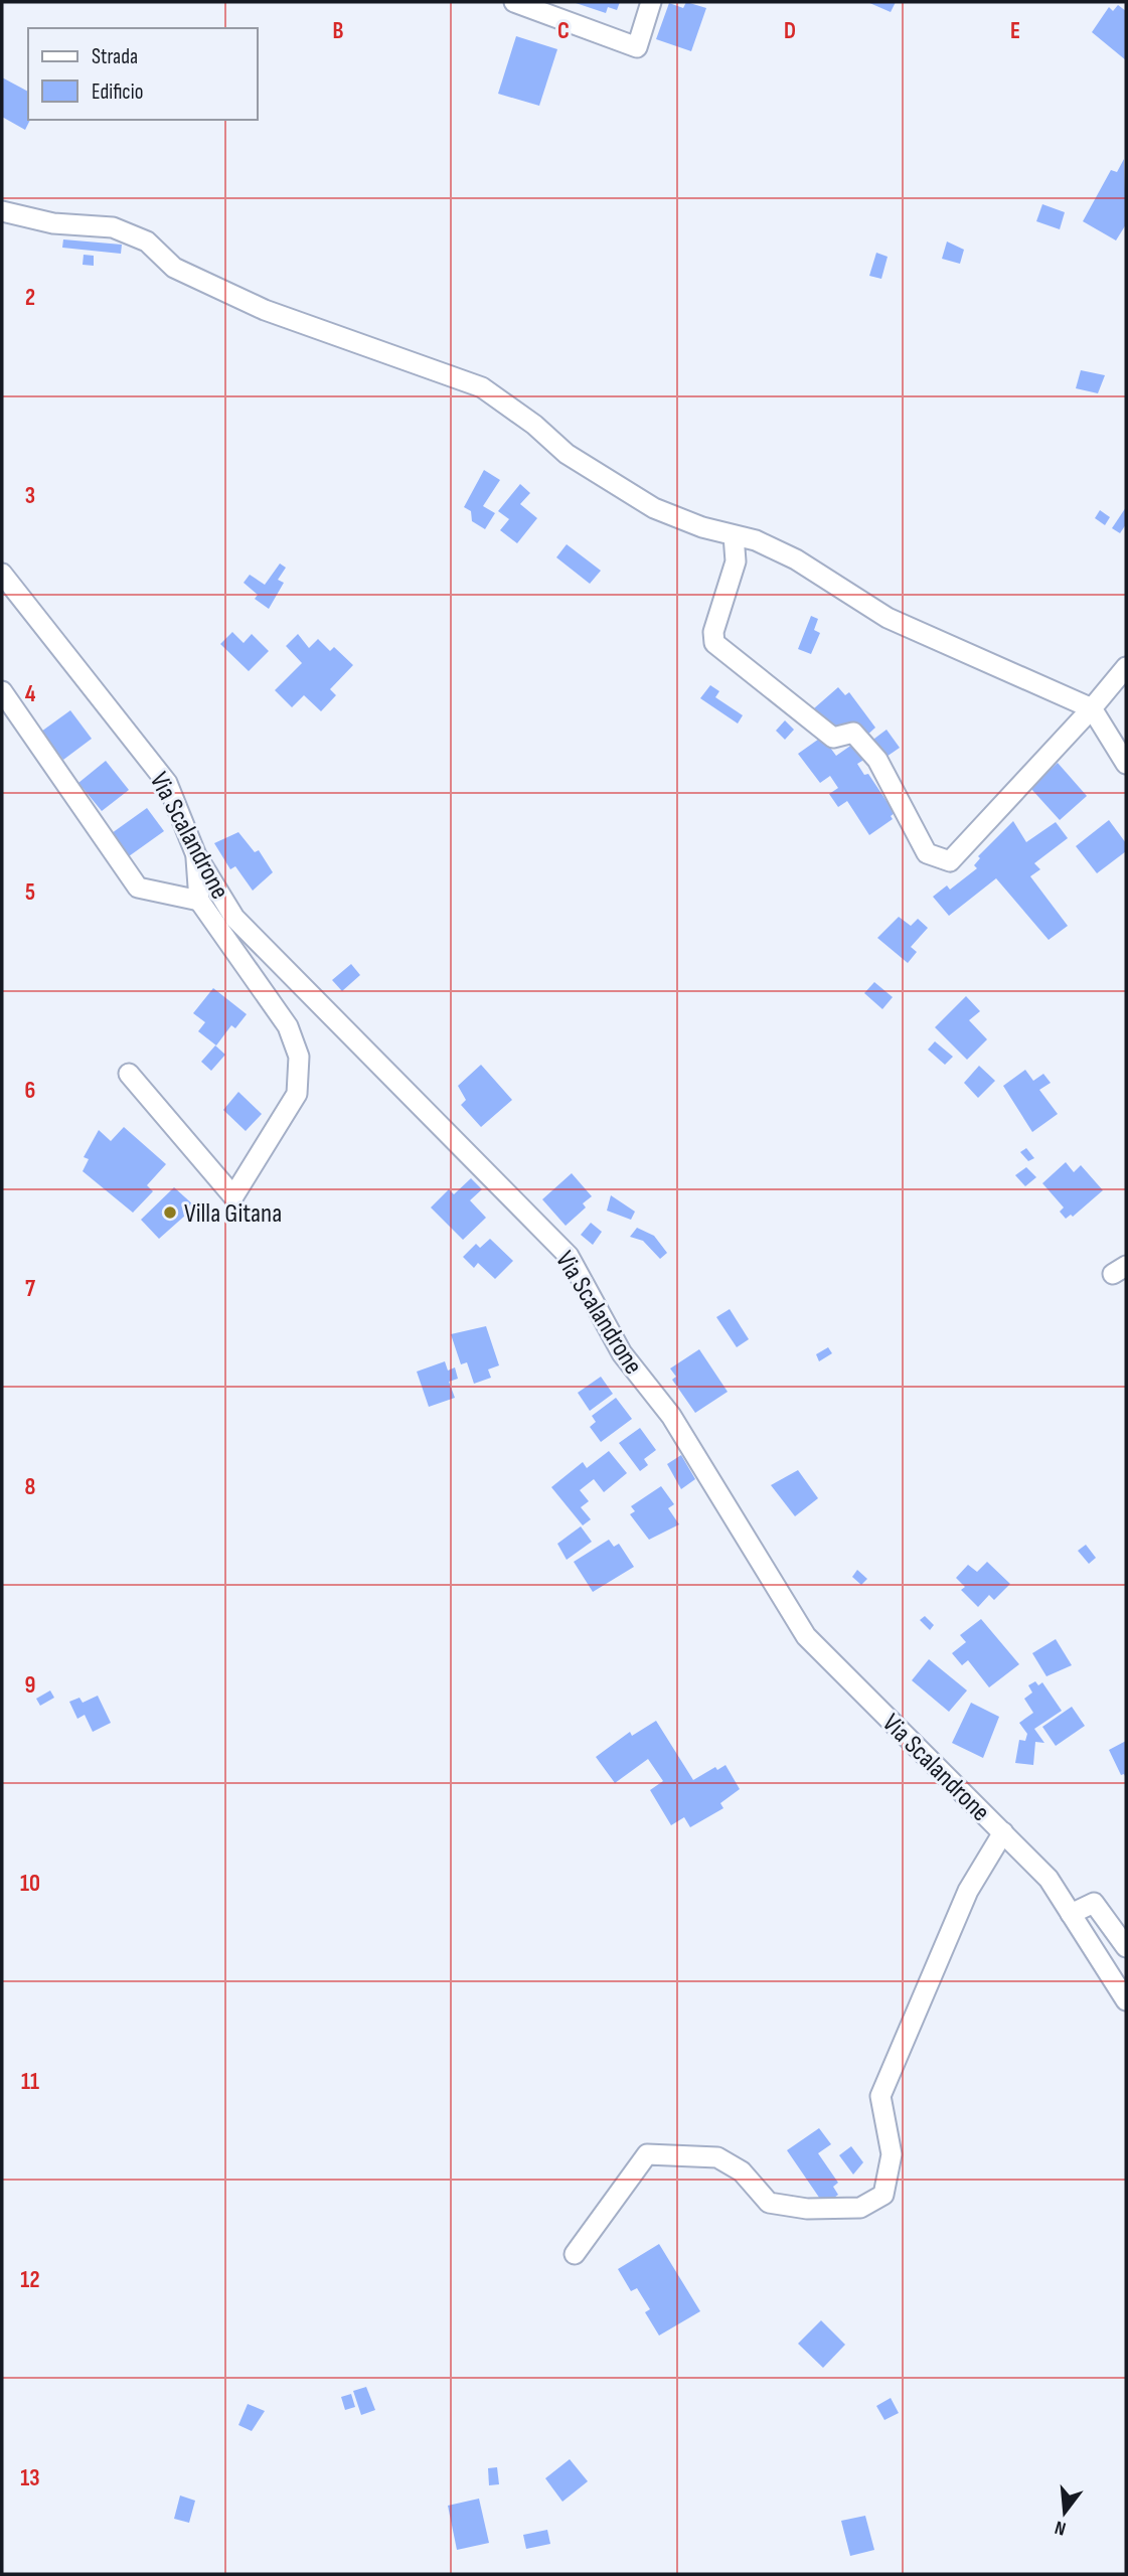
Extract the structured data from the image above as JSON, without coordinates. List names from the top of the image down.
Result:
{
  "streets": {
    "street": ["Via Scalandrone"]
  },
  "places": ["Villa Gitana"],
  "legend": ["Strada", "Edificio"],
  "north": "bottom",
  "grid": {
    "columns": [
      "B",
      "C",
      "D",
      "E"
    ],
    "rows": [
      "2",
      "3",
      "4",
      "5",
      "6",
      "7",
      "8",
      "9",
      "10",
      "11",
      "12",
      "13"
    ]
  }
}
